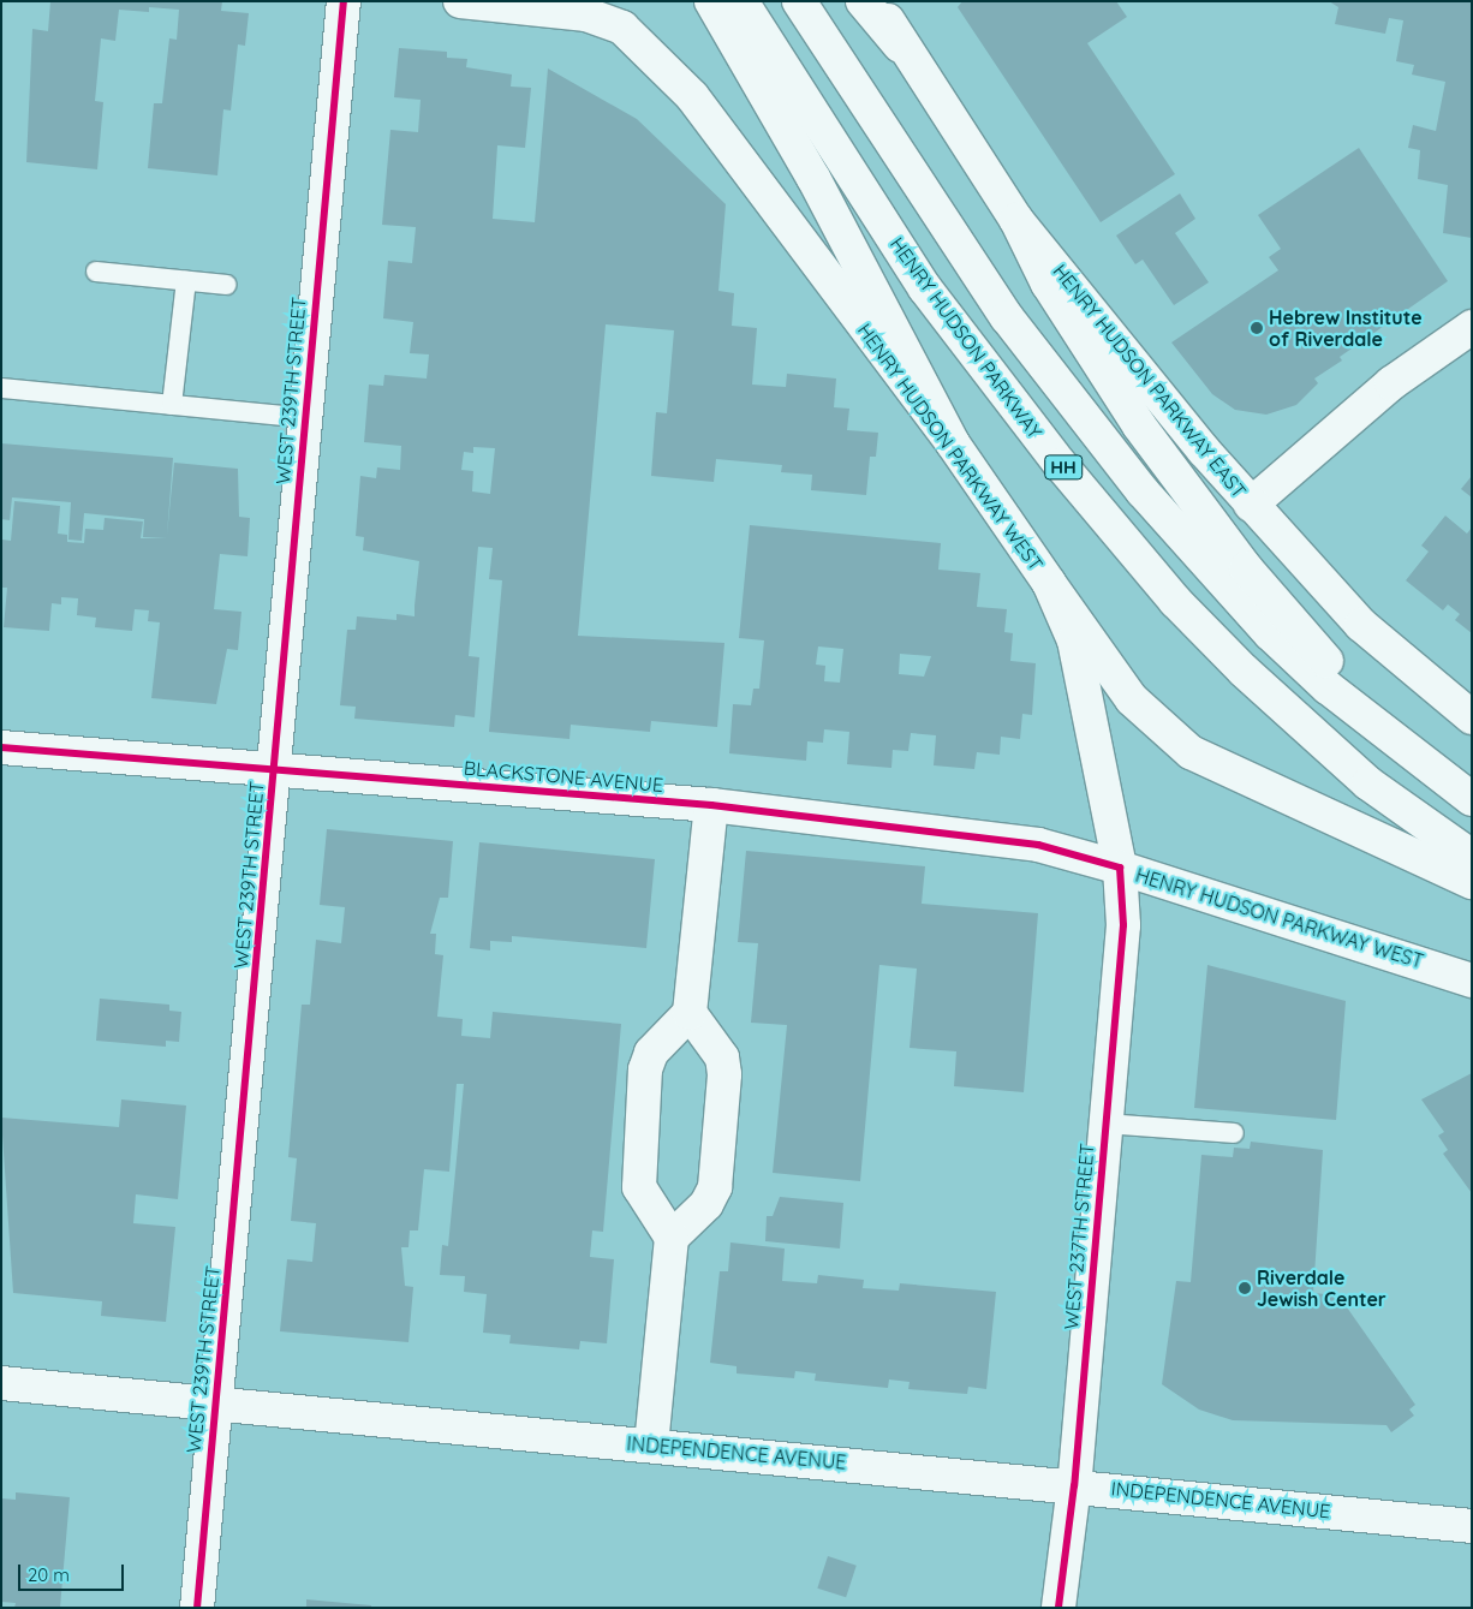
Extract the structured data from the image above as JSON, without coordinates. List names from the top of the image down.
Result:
{
  "streets": {
    "main road": [
      "HENRY HUDSON PARKWAY",
      "HENRY HUDSON PARKWAY EAST",
      "WEST 239TH STREET",
      "HENRY HUDSON PARKWAY WEST",
      "HH",
      "BLACKSTONE AVENUE",
      "WEST 237TH STREET",
      "INDEPENDENCE AVENUE"
    ]
  },
  "crossings": [
    ["WEST 239TH STREET", "BLACKSTONE AVENUE"],
    ["WEST 239TH STREET", "INDEPENDENCE AVENUE"],
    ["HENRY HUDSON PARKWAY WEST", "BLACKSTONE AVENUE"],
    ["HENRY HUDSON PARKWAY WEST", "WEST 237TH STREET"],
    ["BLACKSTONE AVENUE", "WEST 237TH STREET"],
    ["WEST 237TH STREET", "INDEPENDENCE AVENUE"]
  ],
  "places": ["Hebrew Institute of Riverdale", "Riverdale Jewish Center"],
  "scale_bar": "20 m"
}
